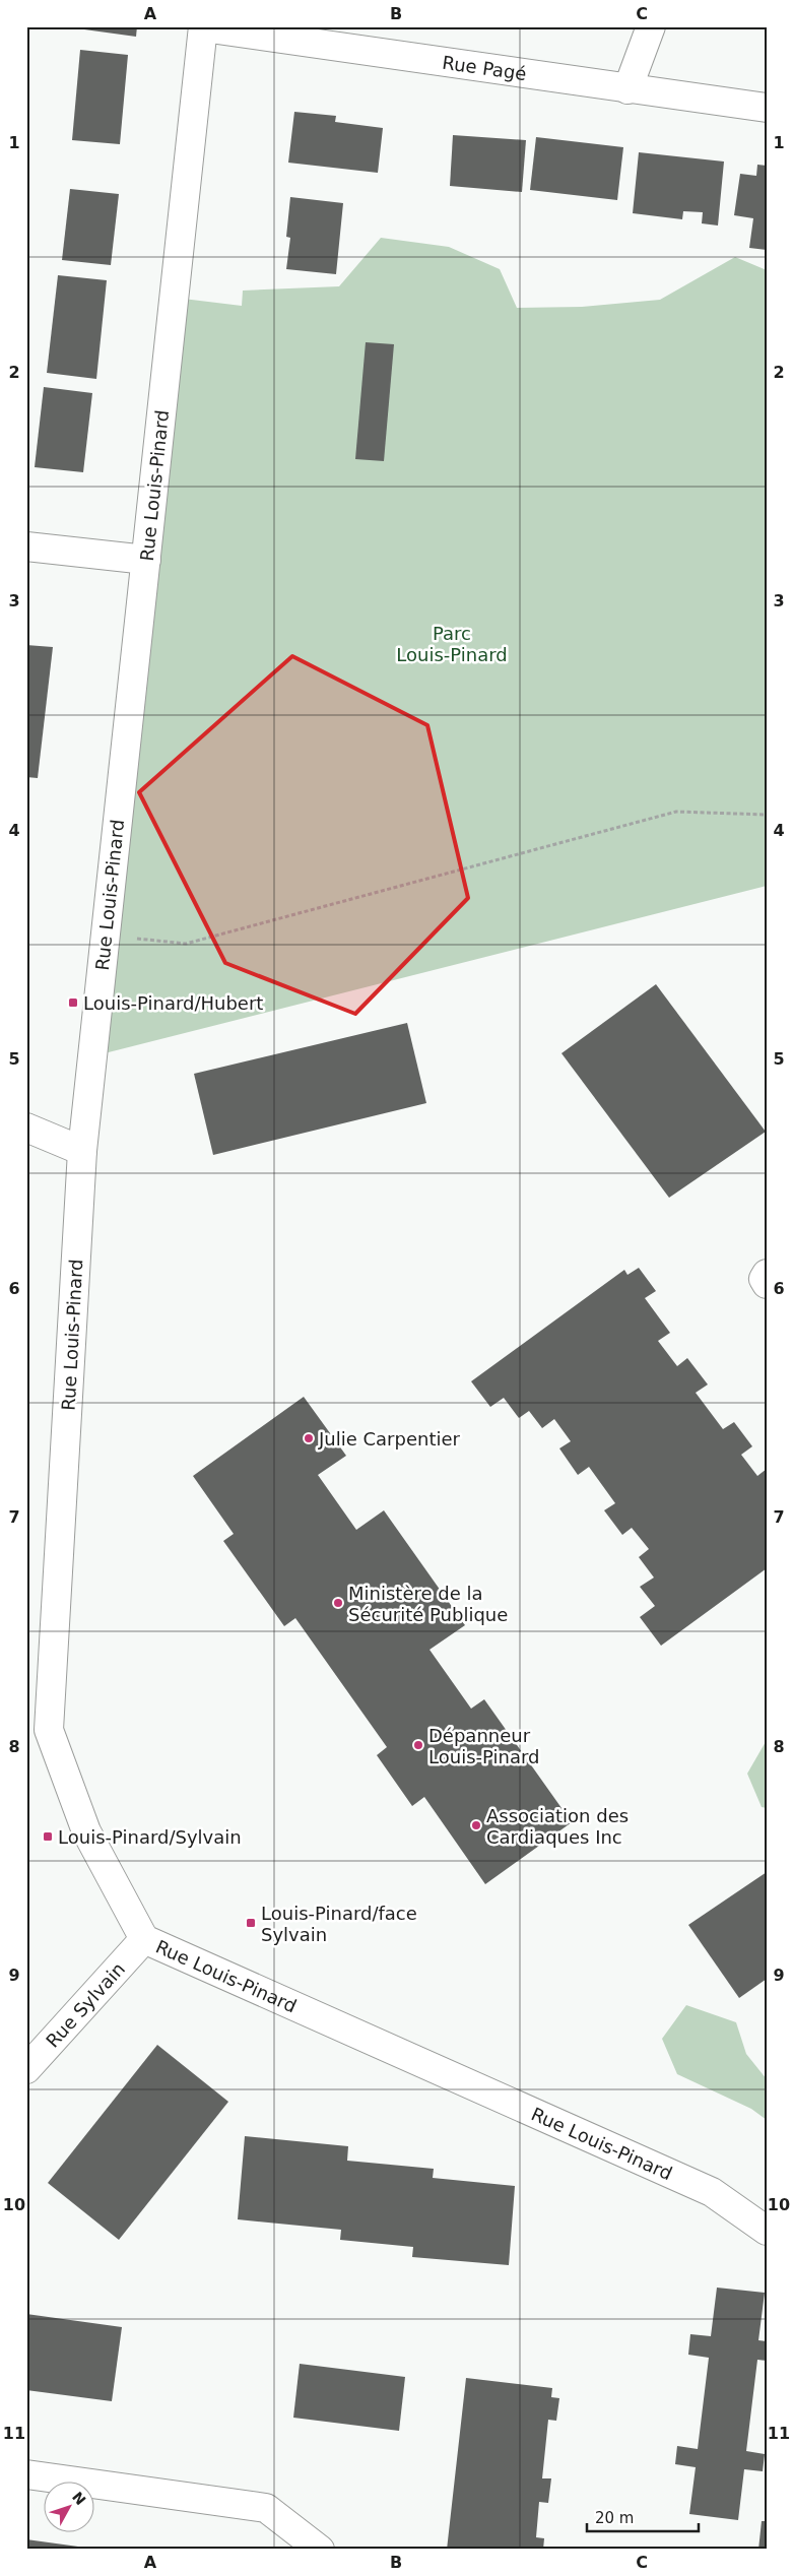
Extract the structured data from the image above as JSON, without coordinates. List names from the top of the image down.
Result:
{
  "streets": {
    "street": ["Rue Pagé", "Rue Louis-Pinard", "Rue Sylvain"]
  },
  "crossings": [
    ["Rue Pagé", "Rue Louis-Pinard"],
    ["Rue Louis-Pinard", "Rue Sylvain"]
  ],
  "parks": ["Parc Louis-Pinard"],
  "places": {
    "transit": ["Louis-Pinard/Hubert", "Louis-Pinard/Sylvain", "Louis-Pinard/face Sylvain"],
    "other": [
      "Julie Carpentier",
      "Ministère de la Sécurité Publique",
      "Dépanneur Louis-Pinard",
      "Association des Cardiaques Inc"
    ]
  },
  "scale_bar": "20 m",
  "north": "top right",
  "grid": {
    "columns": ["A", "B", "C"],
    "rows": [
      "1",
      "2",
      "3",
      "4",
      "5",
      "6",
      "7",
      "8",
      "9",
      "10",
      "11"
    ]
  }
}
